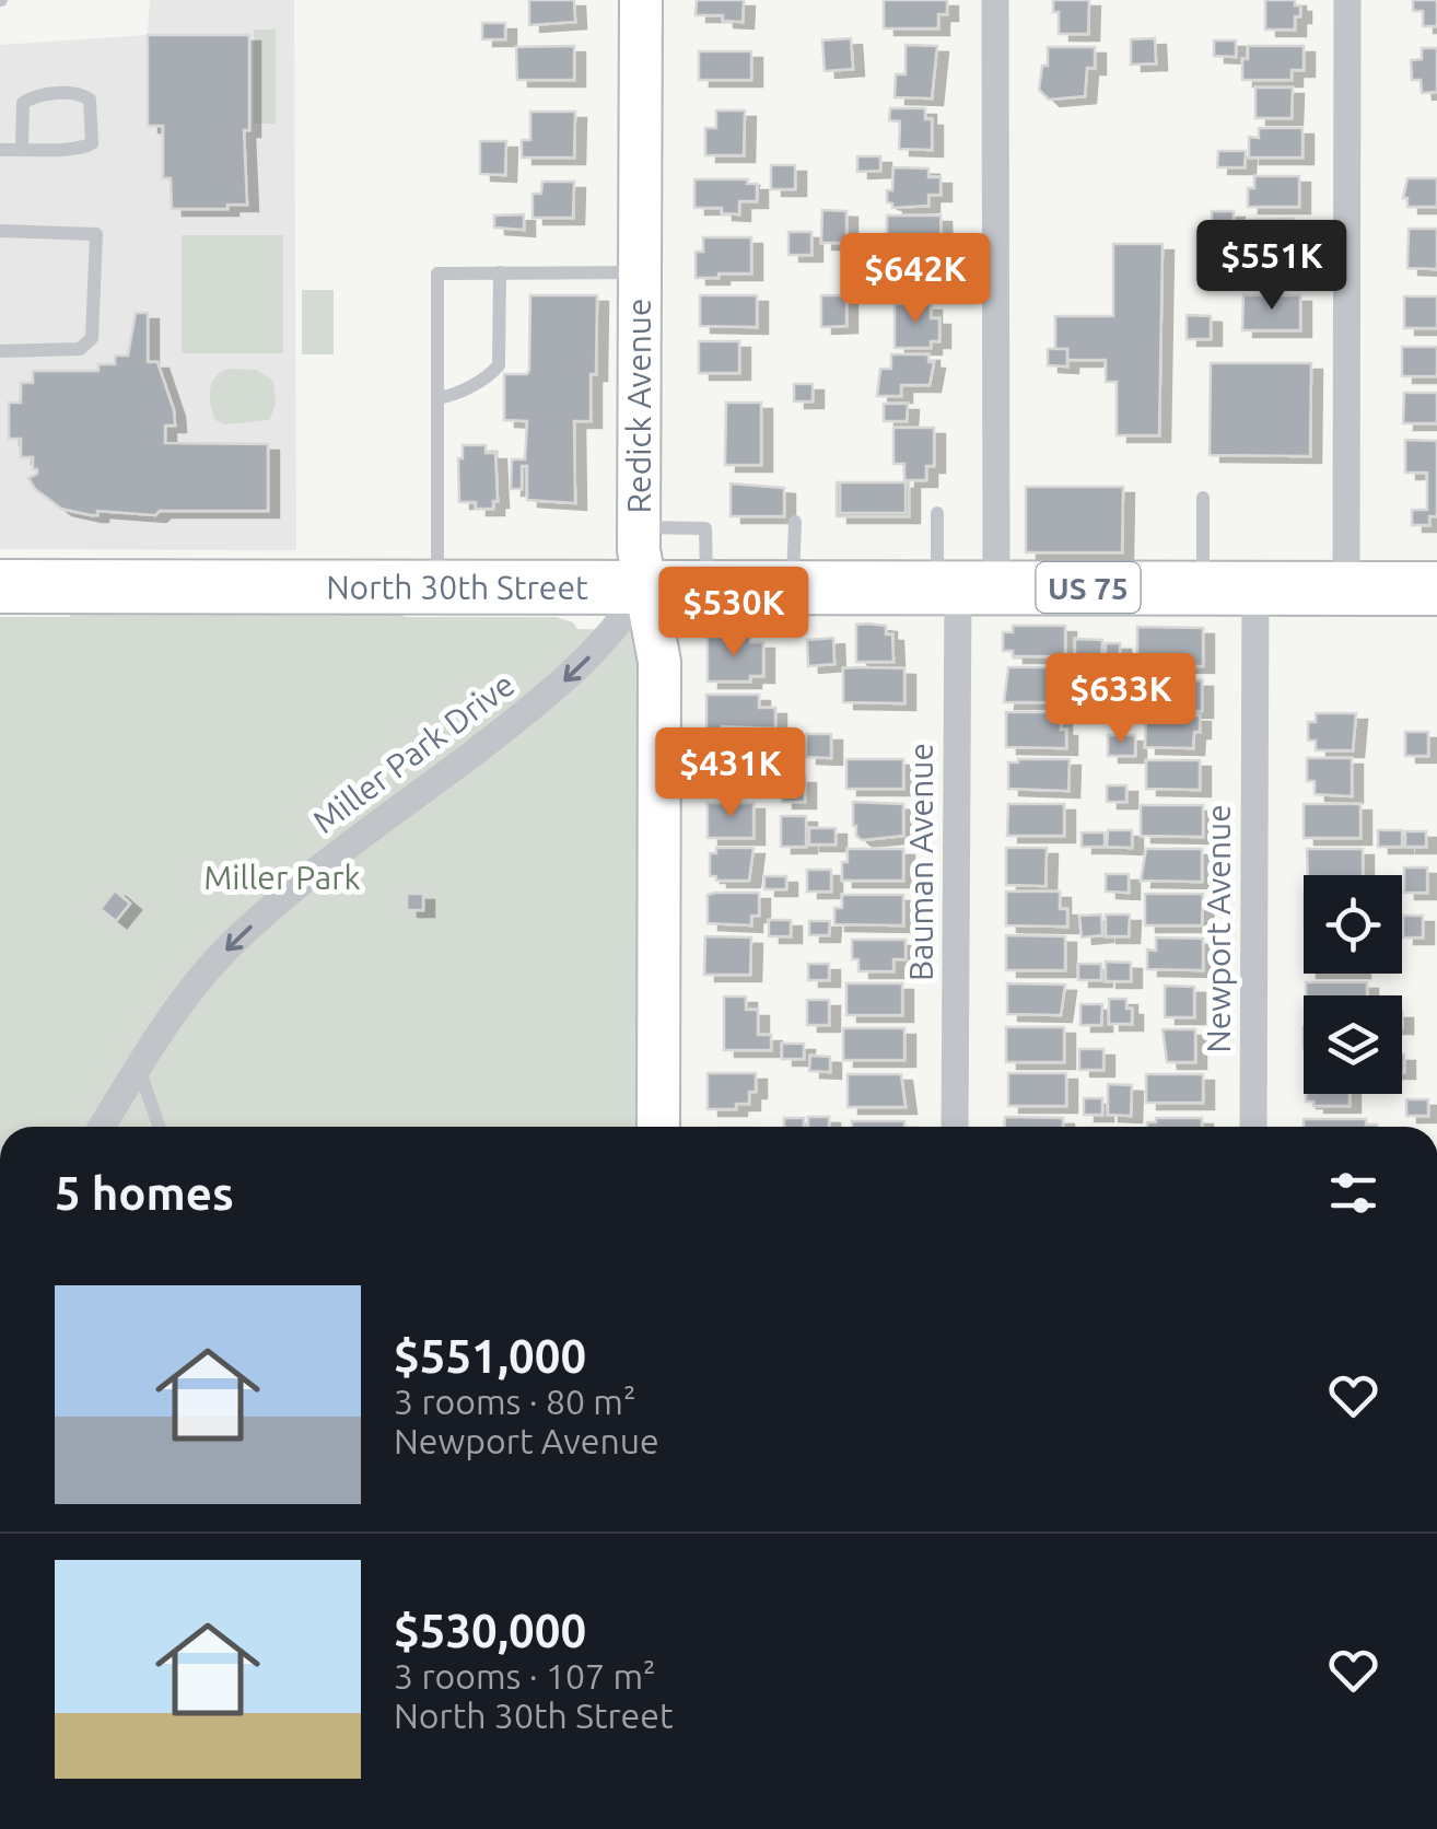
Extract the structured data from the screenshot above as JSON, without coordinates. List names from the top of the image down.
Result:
{
  "streets": {
    "highway": ["North 30th Street", "US 75"],
    "street": [
      "Redick Avenue",
      "Miller Park Drive",
      "Bauman Avenue",
      "Newport Avenue"
    ]
  },
  "crossings": [
    ["Redick Avenue", "North 30th Street"],
    ["Redick Avenue", "Miller Park Drive"],
    ["North 30th Street", "Miller Park Drive"],
    ["North 30th Street", "Bauman Avenue"],
    ["North 30th Street", "Newport Avenue"]
  ],
  "one_way": ["Miller Park Drive"],
  "parks": ["Miller Park"],
  "page": {
    "price": [
      "$551K",
      "$642K",
      "$530K",
      "$633K",
      "$431K"
    ],
    "heading": "5 homes",
    "list": [
      {
        "name": "$551,000",
        "note": "3 rooms · 80 m² · Newport Avenue"
      },
      {
        "name": "$530,000",
        "note": "3 rooms · 107 m² · North 30th Street"
      }
    ]
  }
}
